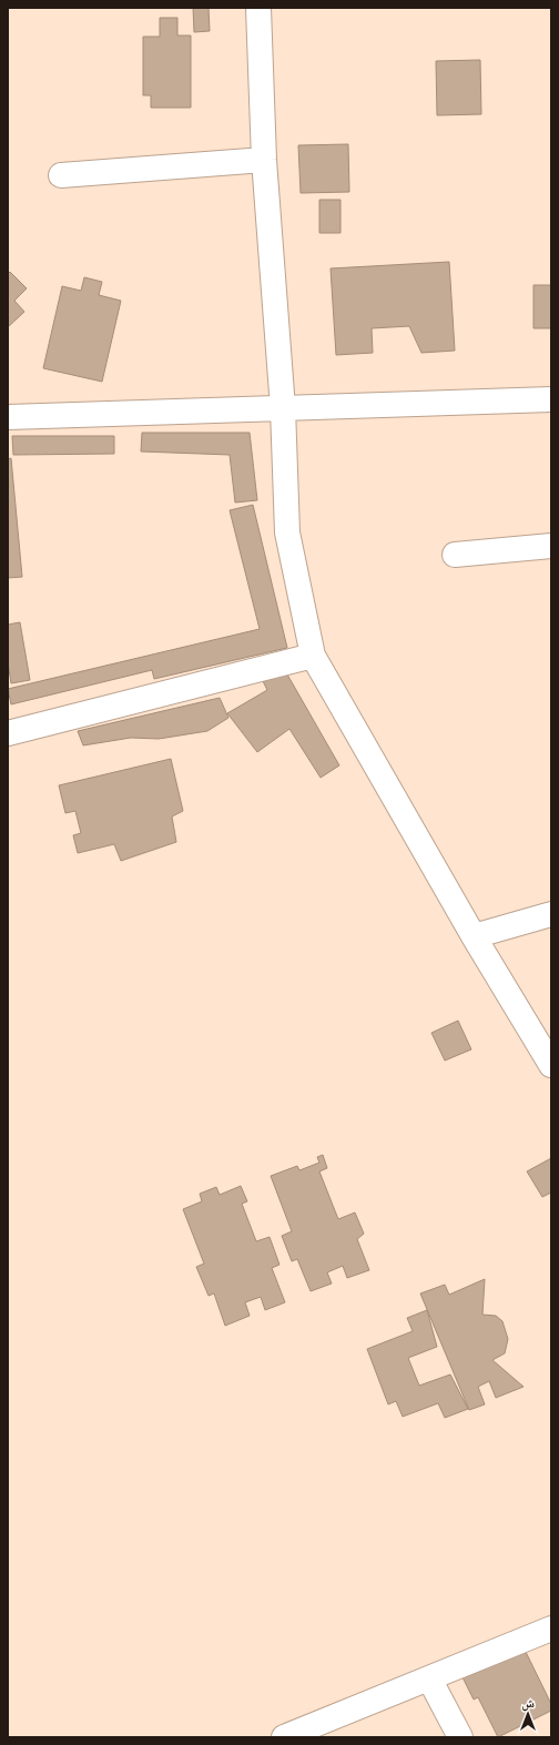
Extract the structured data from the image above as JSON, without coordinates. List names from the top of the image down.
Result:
{
  "north": "top"
}
